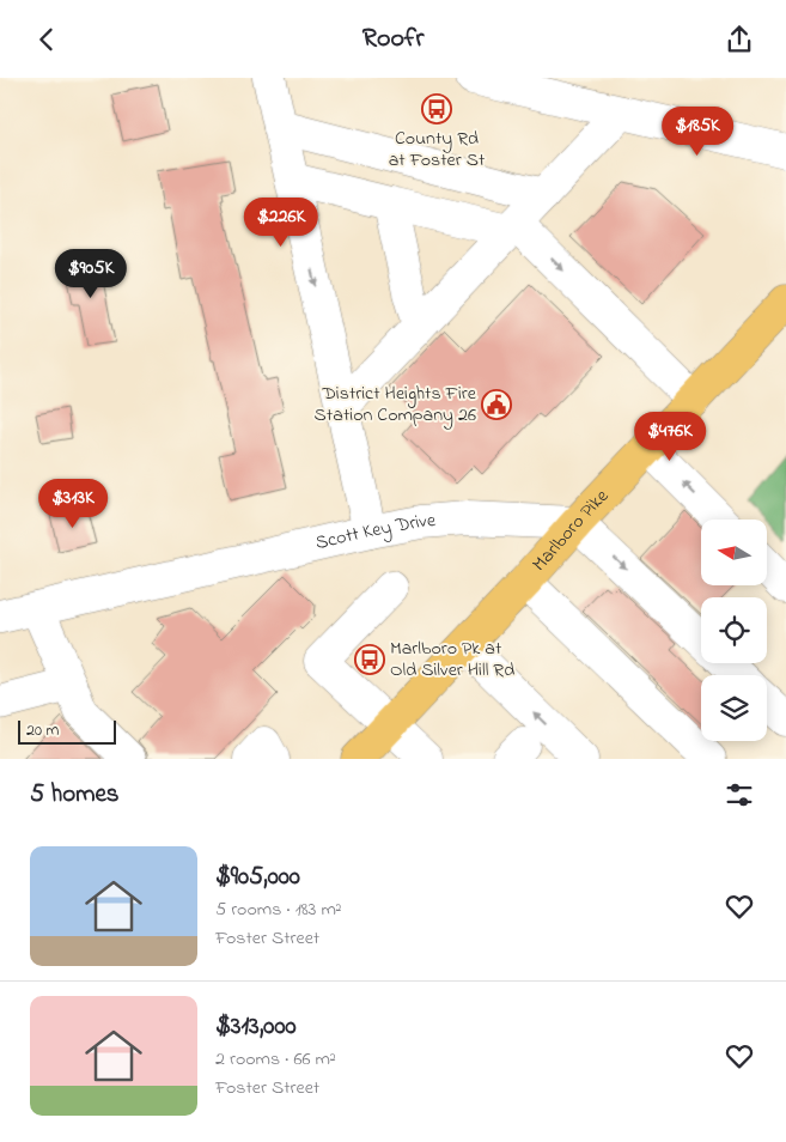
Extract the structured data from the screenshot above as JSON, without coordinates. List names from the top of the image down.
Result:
{
  "streets": {
    "main road": ["Marlboro Pike"],
    "street": ["Scott Key Drive"]
  },
  "crossings": [
    ["Marlboro Pike", "Scott Key Drive"]
  ],
  "places": {
    "bus stop": ["County Rd at Foster St", "Marlboro Pk at Old Silver Hill Rd"],
    "public building": ["District Heights Fire Station Company 26"]
  },
  "scale_bar": "20 m",
  "north": "left",
  "page": {
    "header": "Roofr",
    "price": [
      "$185K",
      "$226K",
      "$905K",
      "$476K",
      "$313K"
    ],
    "scale": "20 m",
    "heading": "5 homes",
    "list": [
      {
        "name": "$905,000",
        "note": "5 rooms · 183 m² · Foster Street"
      },
      {
        "name": "$313,000",
        "note": "2 rooms · 66 m² · Foster Street"
      }
    ]
  }
}
